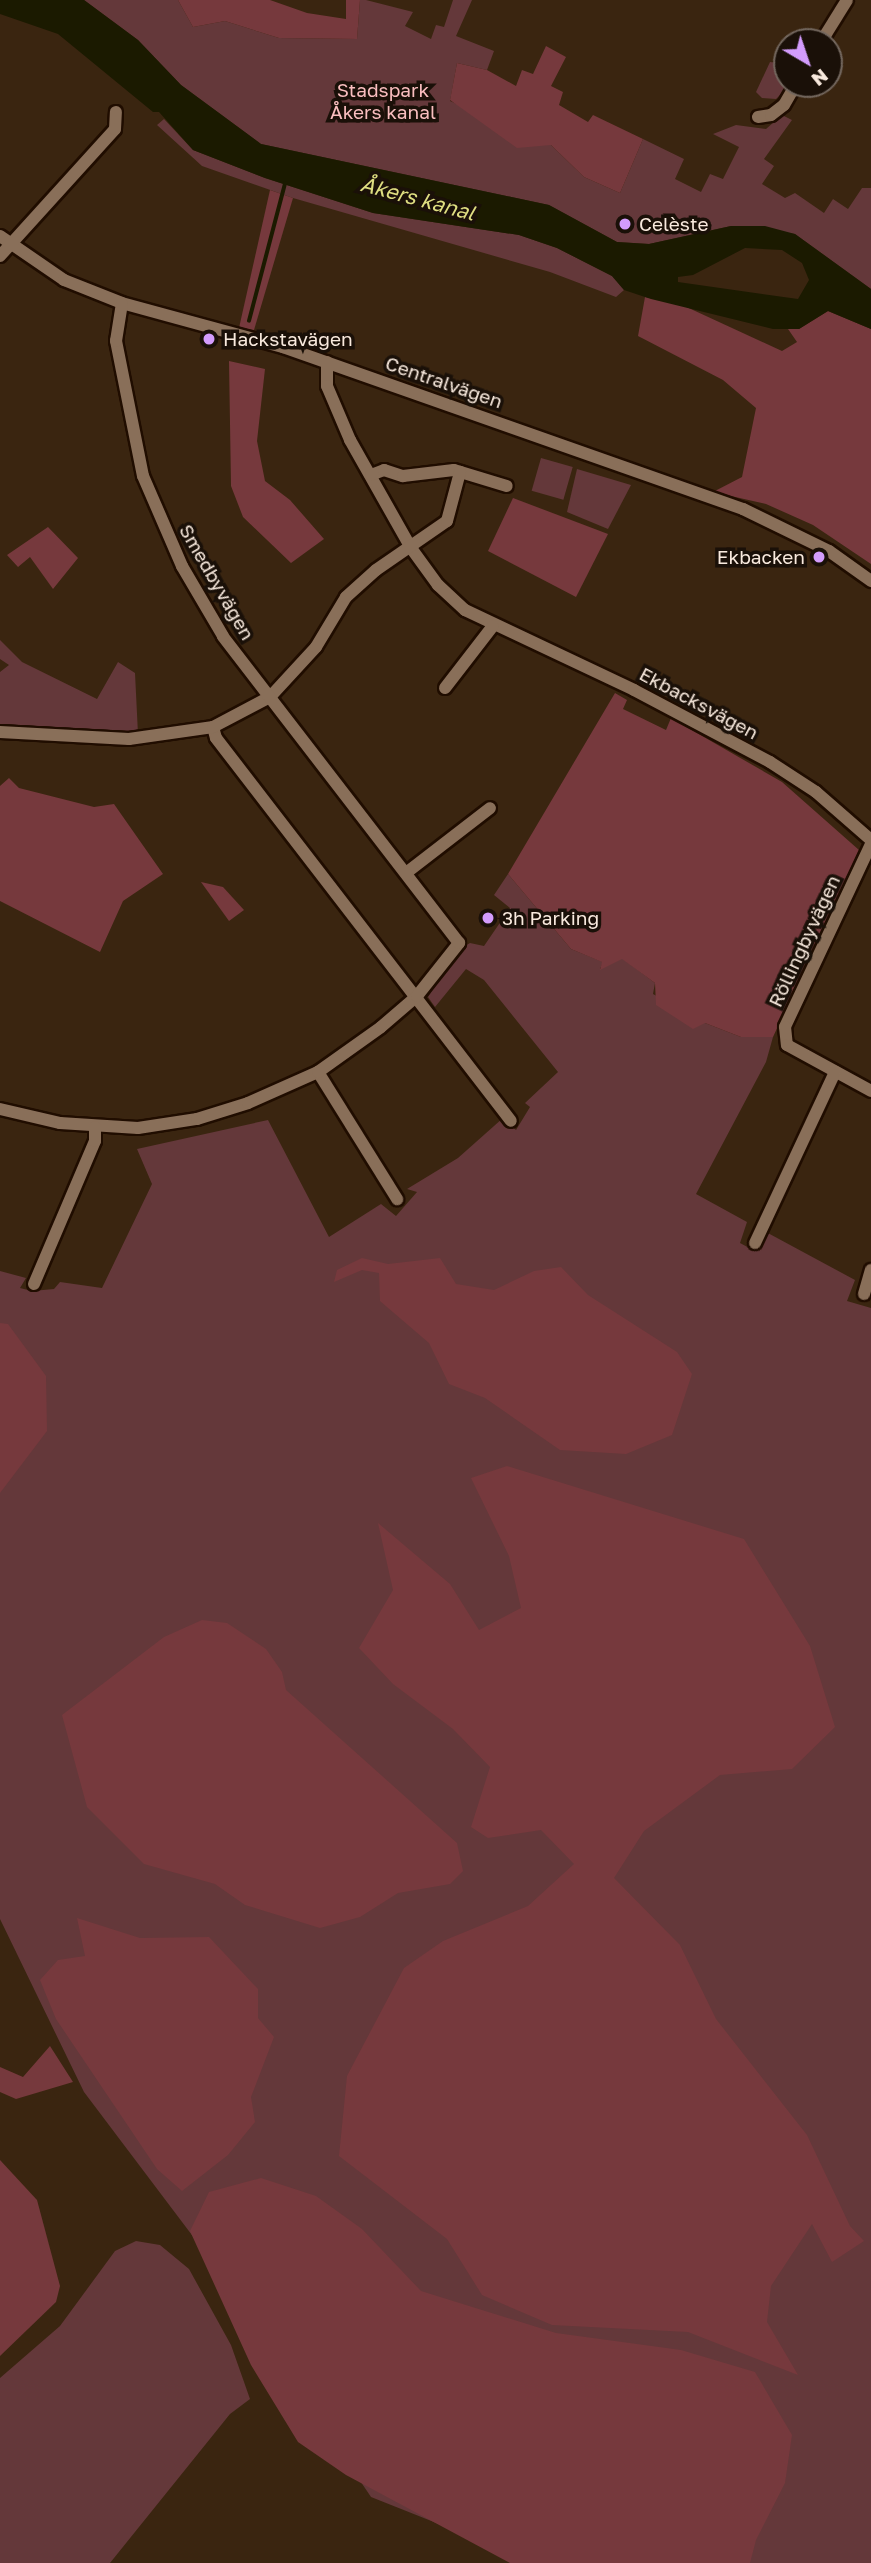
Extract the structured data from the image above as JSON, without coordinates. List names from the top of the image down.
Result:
{
  "streets": {
    "street": [
      "Centralvägen",
      "Smedbyvägen",
      "Ekbacksvägen",
      "Röllingbyvägen"
    ]
  },
  "crossings": [
    ["Centralvägen", "Smedbyvägen"],
    ["Centralvägen", "Ekbacksvägen"],
    ["Ekbacksvägen", "Röllingbyvägen"]
  ],
  "water": ["Åkers kanal"],
  "parks": ["Stadspark Åkers kanal"],
  "places": [
    "Celèste",
    "Hackstavägen",
    "Ekbacken",
    "3h Parking"
  ],
  "north": "bottom right"
}
